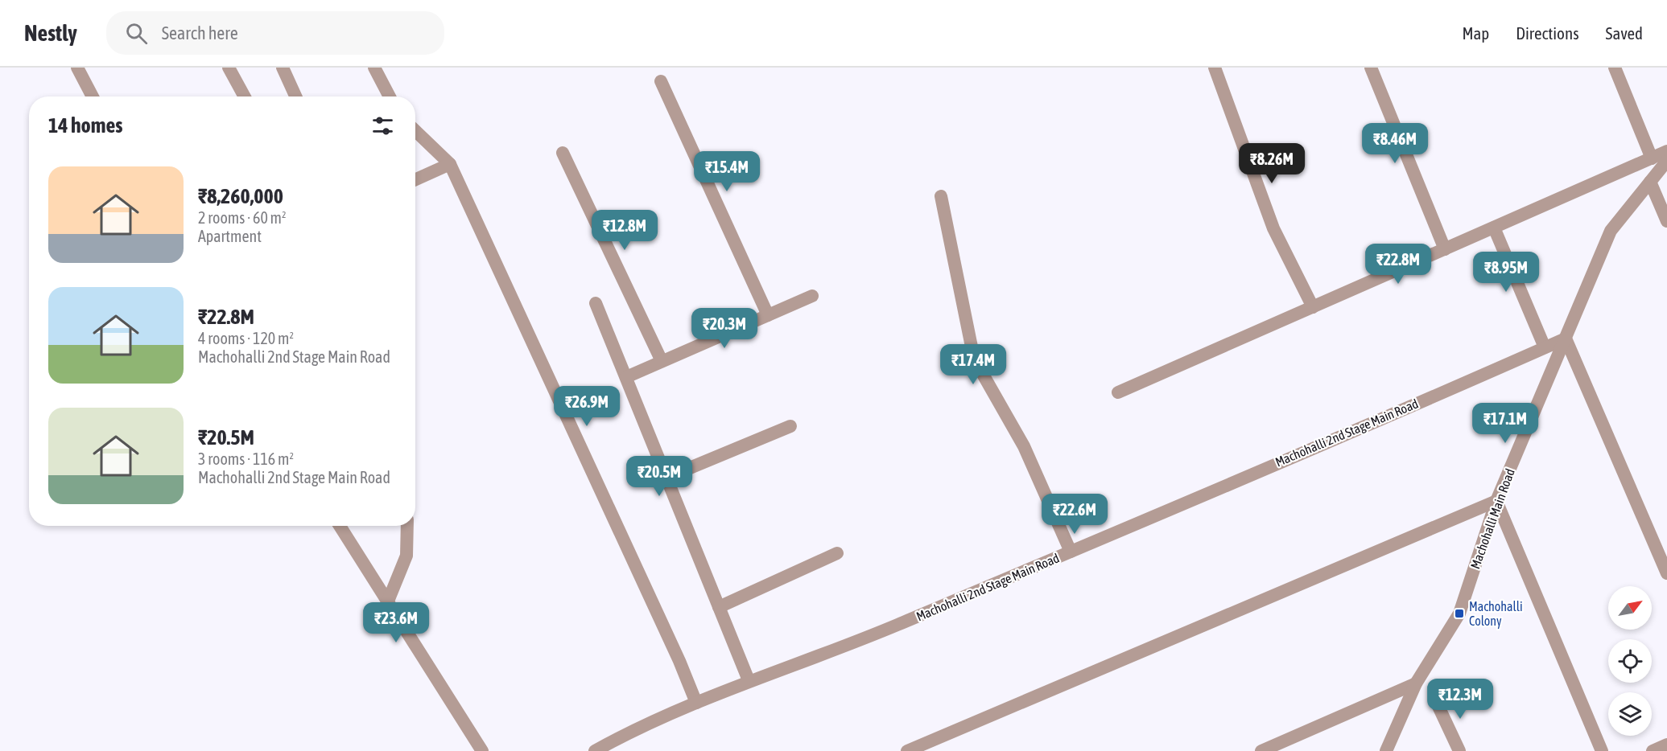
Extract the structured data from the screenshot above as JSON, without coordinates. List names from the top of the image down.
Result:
{
  "streets": {
    "street": ["Machohalli 2nd Stage Main Road", "Machohalli Main Road"]
  },
  "crossings": [
    ["Machohalli 2nd Stage Main Road", "Machohalli Main Road"]
  ],
  "places": {
    "transit": ["Machohalli Colony"]
  },
  "north": "top right",
  "page": {
    "header": "Nestly",
    "search": "Search here",
    "nav": ["Map", "Directions", "Saved"],
    "heading": "14 homes",
    "price": [
      "₹8.46M",
      "₹8.26M",
      "₹15.4M",
      "₹12.8M",
      "₹22.8M",
      "₹8.95M",
      "₹20.3M",
      "₹17.4M",
      "₹26.9M",
      "₹17.1M",
      "₹20.5M",
      "₹22.6M",
      "₹23.6M",
      "₹12.3M"
    ],
    "list": [
      {
        "name": "₹8,260,000",
        "note": "2 rooms · 60 m² · Apartment"
      },
      {
        "name": "₹22.8M",
        "note": "4 rooms · 120 m² · Machohalli 2nd Stage Main Road"
      },
      {
        "name": "₹20.5M",
        "note": "3 rooms · 116 m² · Machohalli 2nd Stage Main Road"
      }
    ]
  }
}
